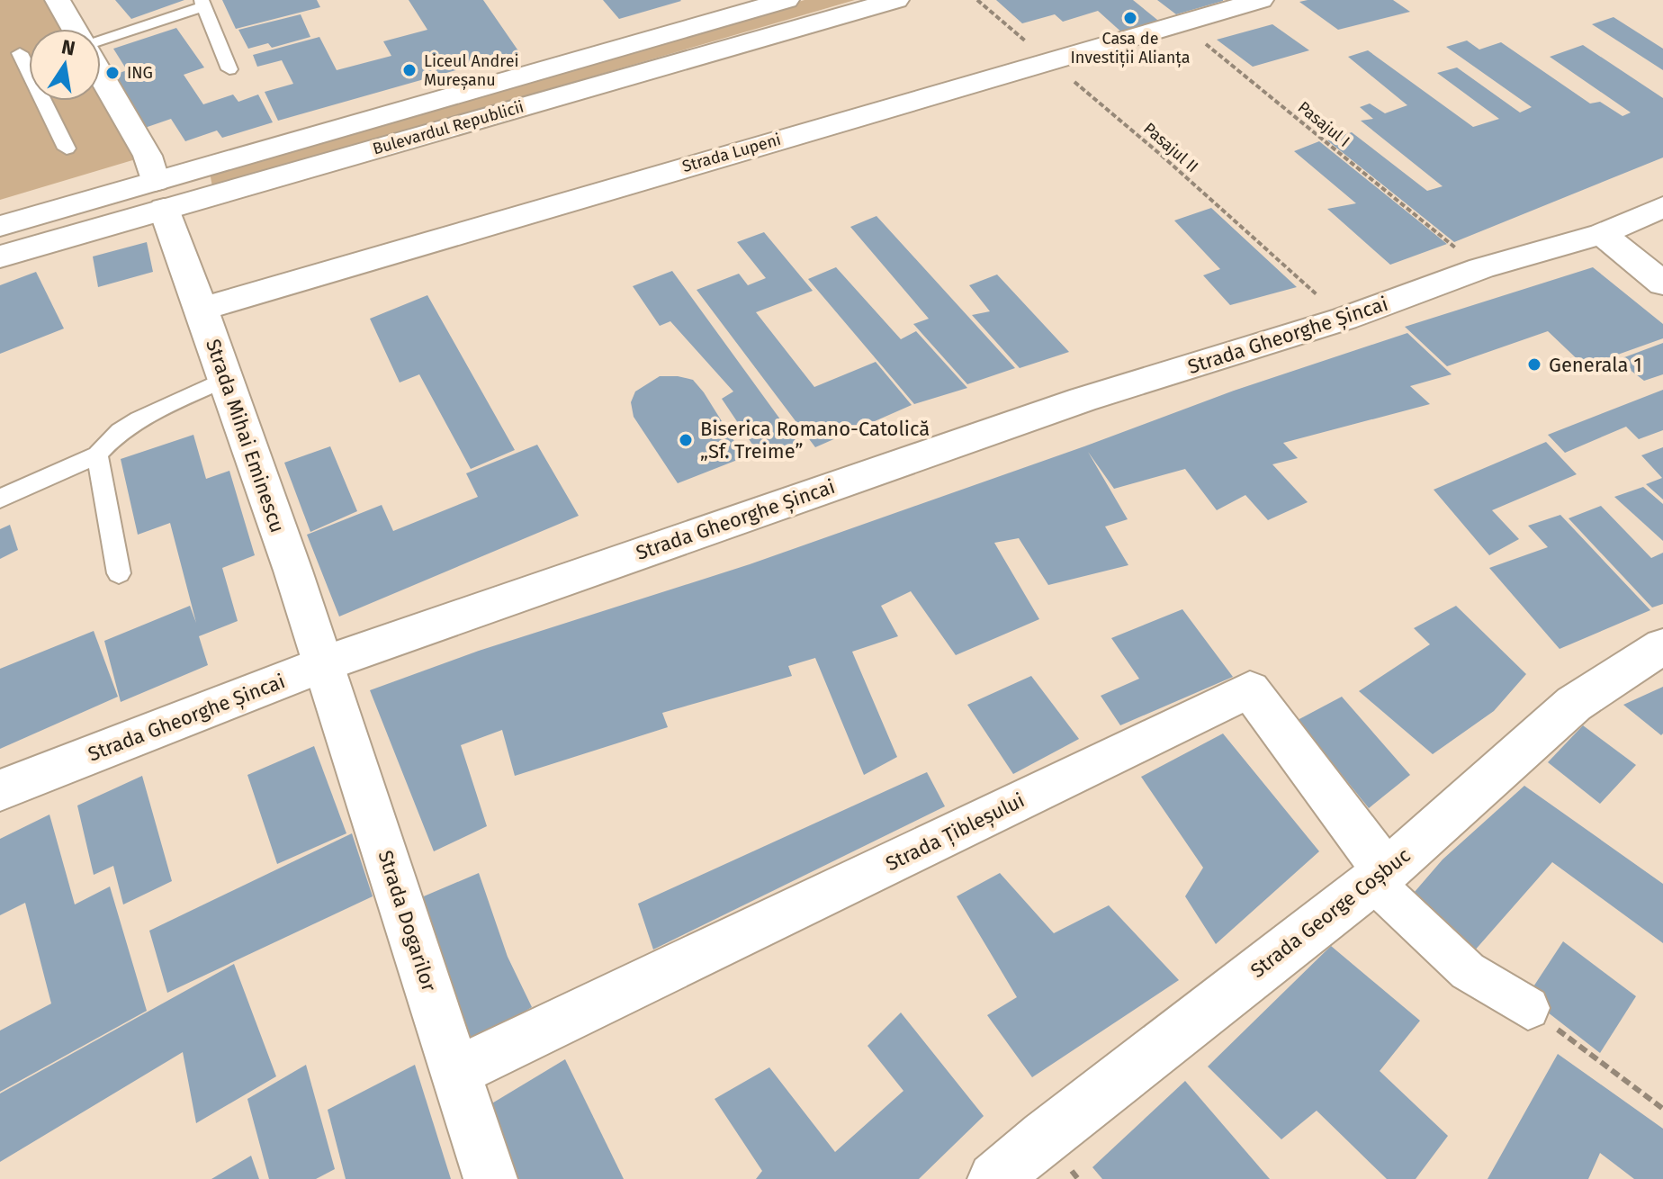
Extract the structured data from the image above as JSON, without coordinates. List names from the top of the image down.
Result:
{
  "streets": {
    "street": [
      "Bulevardul Republicii",
      "Strada Lupeni",
      "Strada Gheorghe Șincai",
      "Strada Mihai Eminescu",
      "Strada Țibleșului",
      "Strada George Coșbuc",
      "Strada Dogarilor"
    ],
    "path": ["Pasajul I", "Pasajul II"]
  },
  "crossings": [
    ["Pasajul I", "Strada Lupeni"],
    ["Pasajul I", "Strada Gheorghe Șincai"],
    ["Bulevardul Republicii", "Strada Mihai Eminescu"],
    ["Pasajul II", "Strada Lupeni"],
    ["Pasajul II", "Strada Gheorghe Șincai"],
    ["Strada Lupeni", "Strada Mihai Eminescu"],
    ["Strada Gheorghe Șincai", "Strada Mihai Eminescu"],
    ["Strada Gheorghe Șincai", "Strada Dogarilor"],
    ["Strada Mihai Eminescu", "Strada Dogarilor"],
    ["Strada Țibleșului", "Strada George Coșbuc"],
    ["Strada Țibleșului", "Strada Dogarilor"]
  ],
  "places": [
    "Casa de Investiții Alianța",
    "Liceul Andrei Mureșanu",
    "ING",
    "Generala 1",
    "Biserica Romano-Catolică „Sf. Treime”"
  ],
  "north": "top"
}
